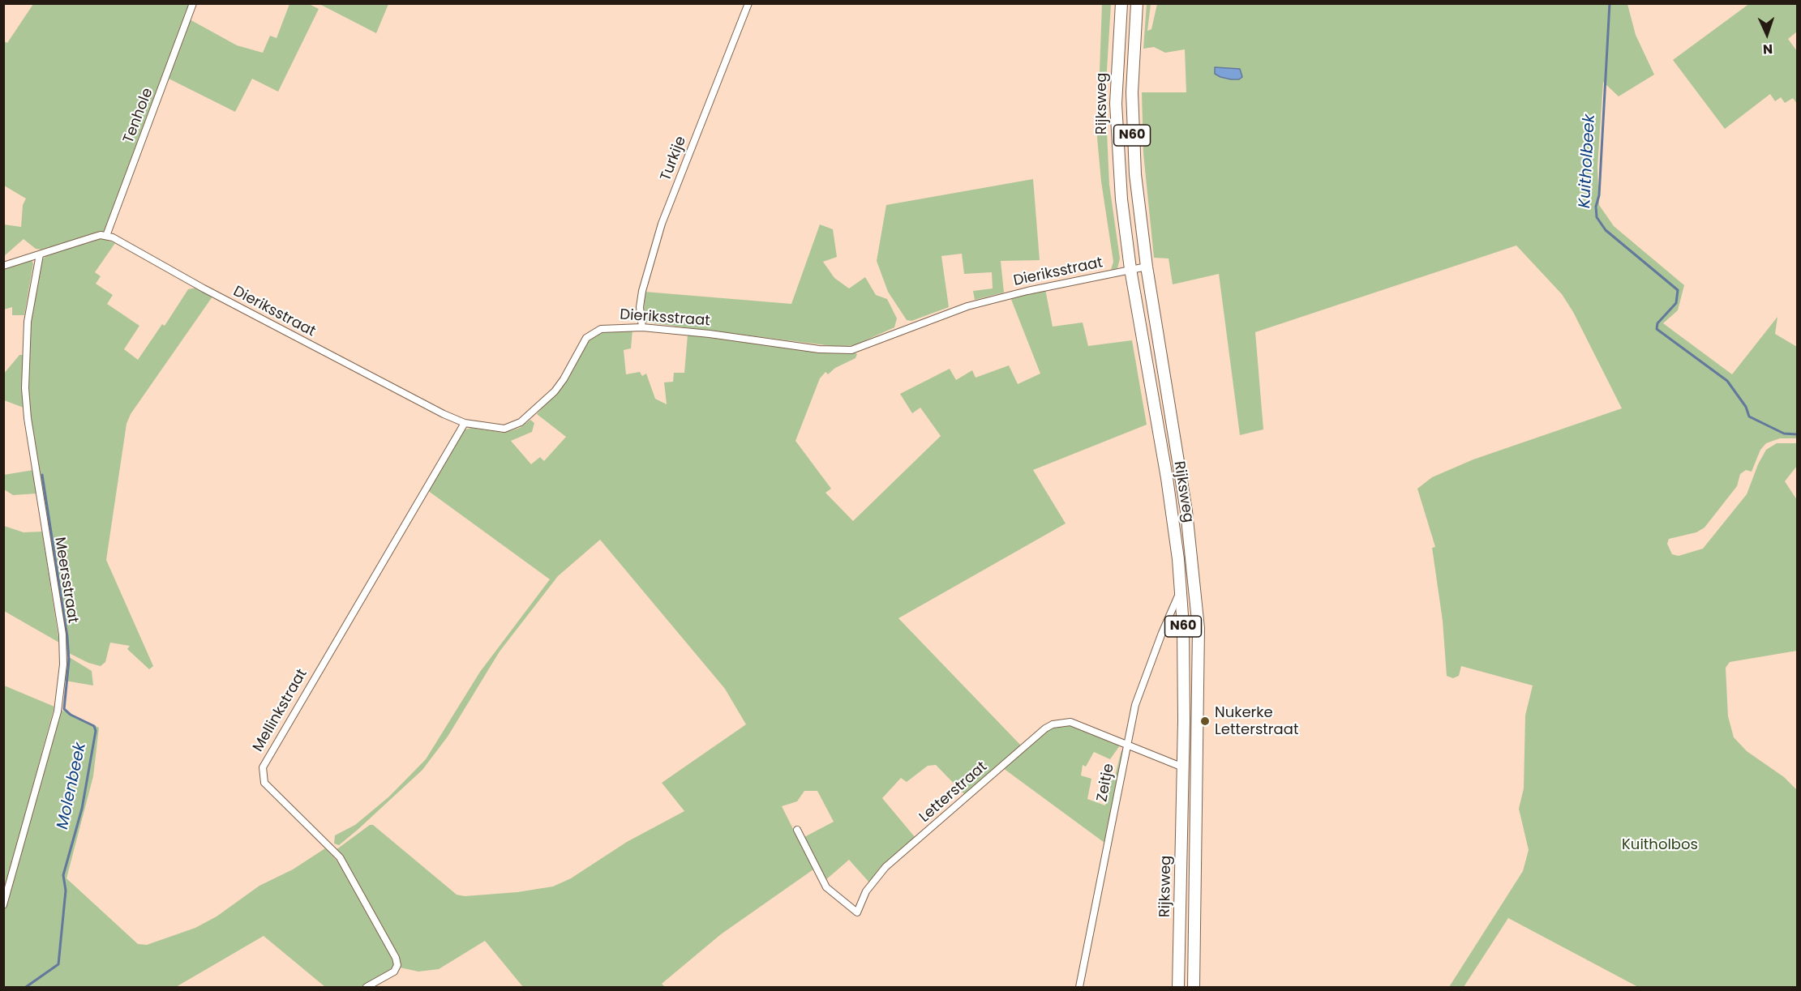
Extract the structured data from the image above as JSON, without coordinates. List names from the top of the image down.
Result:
{
  "streets": {
    "highway": ["Rijksweg", "N60"],
    "street": [
      "Tenhole",
      "Turkije",
      "Dieriksstraat",
      "Meersstraat",
      "Mellinkstraat",
      "Zeitje",
      "Letterstraat"
    ]
  },
  "crossings": [
    ["Rijksweg", "Dieriksstraat"],
    ["Rijksweg", "Zeitje"],
    ["Rijksweg", "Letterstraat"],
    ["Tenhole", "Dieriksstraat"],
    ["Turkije", "Dieriksstraat"],
    ["Dieriksstraat", "Mellinkstraat"],
    ["Zeitje", "Letterstraat"]
  ],
  "water": ["Kuitholbeek", "Molenbeek"],
  "parks": ["Kuitholbos"],
  "places": ["Nukerke Letterstraat"],
  "north": "bottom"
}
